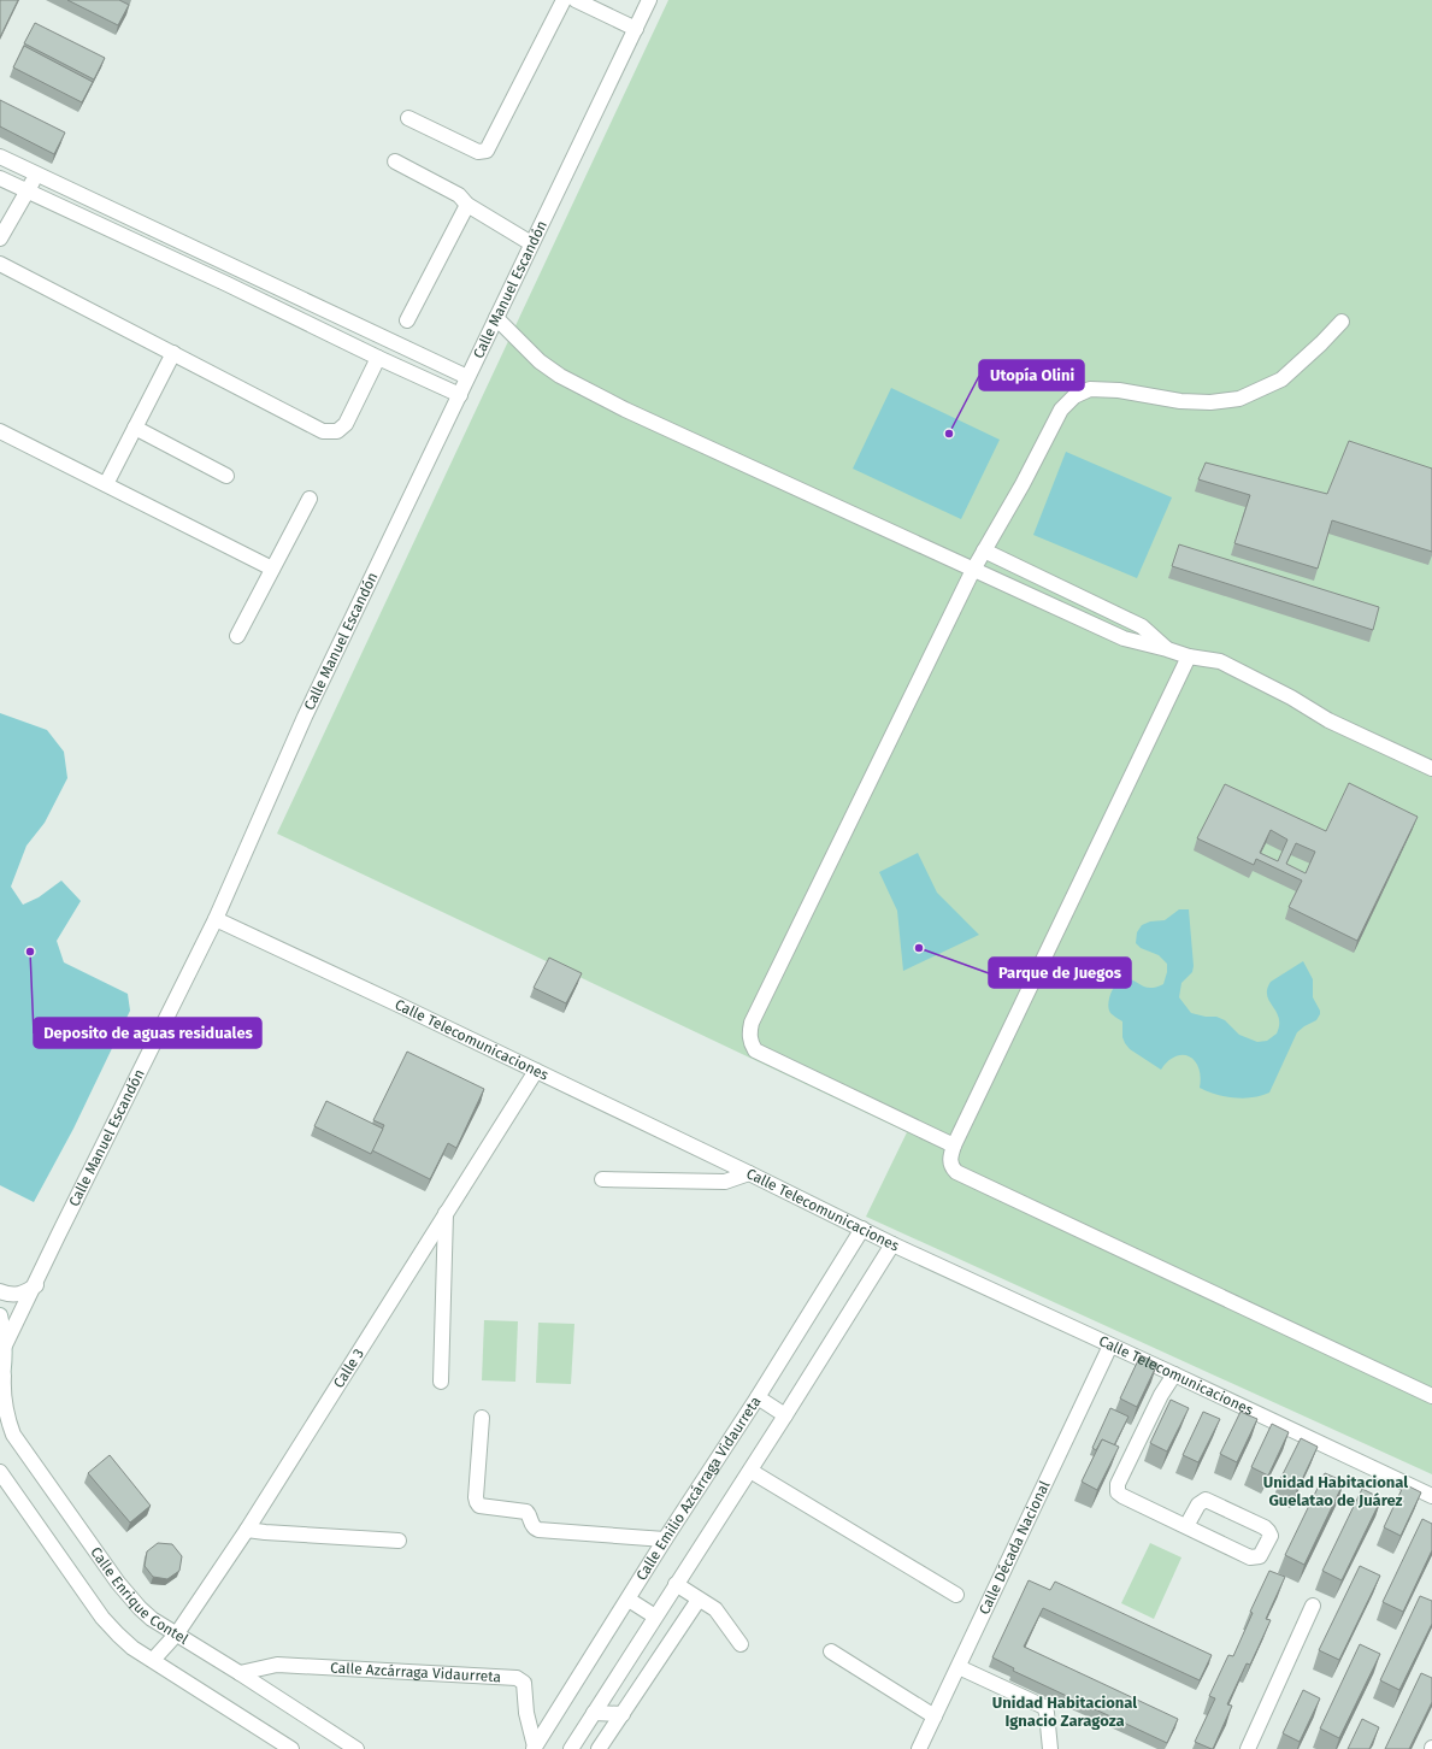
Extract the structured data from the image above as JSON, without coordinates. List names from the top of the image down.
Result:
{
  "streets": {
    "street": [
      "Calle Manuel Escandón",
      "Calle Telecomunicaciones",
      "Calle 3",
      "Calle Emilio Azcárraga Vidaurreta",
      "Calle Década Nacional",
      "Calle Enrique Contel",
      "Calle Azcárraga Vidaurreta"
    ]
  },
  "crossings": [
    ["Calle Manuel Escandón", "Calle Telecomunicaciones"],
    ["Calle Telecomunicaciones", "Calle 3"],
    ["Calle Telecomunicaciones", "Calle Emilio Azcárraga Vidaurreta"],
    ["Calle Telecomunicaciones", "Calle Década Nacional"],
    ["Calle 3", "Calle Enrique Contel"],
    ["Calle Emilio Azcárraga Vidaurreta", "Calle Azcárraga Vidaurreta"],
    ["Calle Enrique Contel", "Calle Azcárraga Vidaurreta"]
  ],
  "districts": ["Unidad Habitacional Guelatao de Juárez", "Unidad Habitacional Ignacio Zaragoza"],
  "places": ["Utopía Olini", "Parque de Juegos", "Deposito de aguas residuales"]
}
